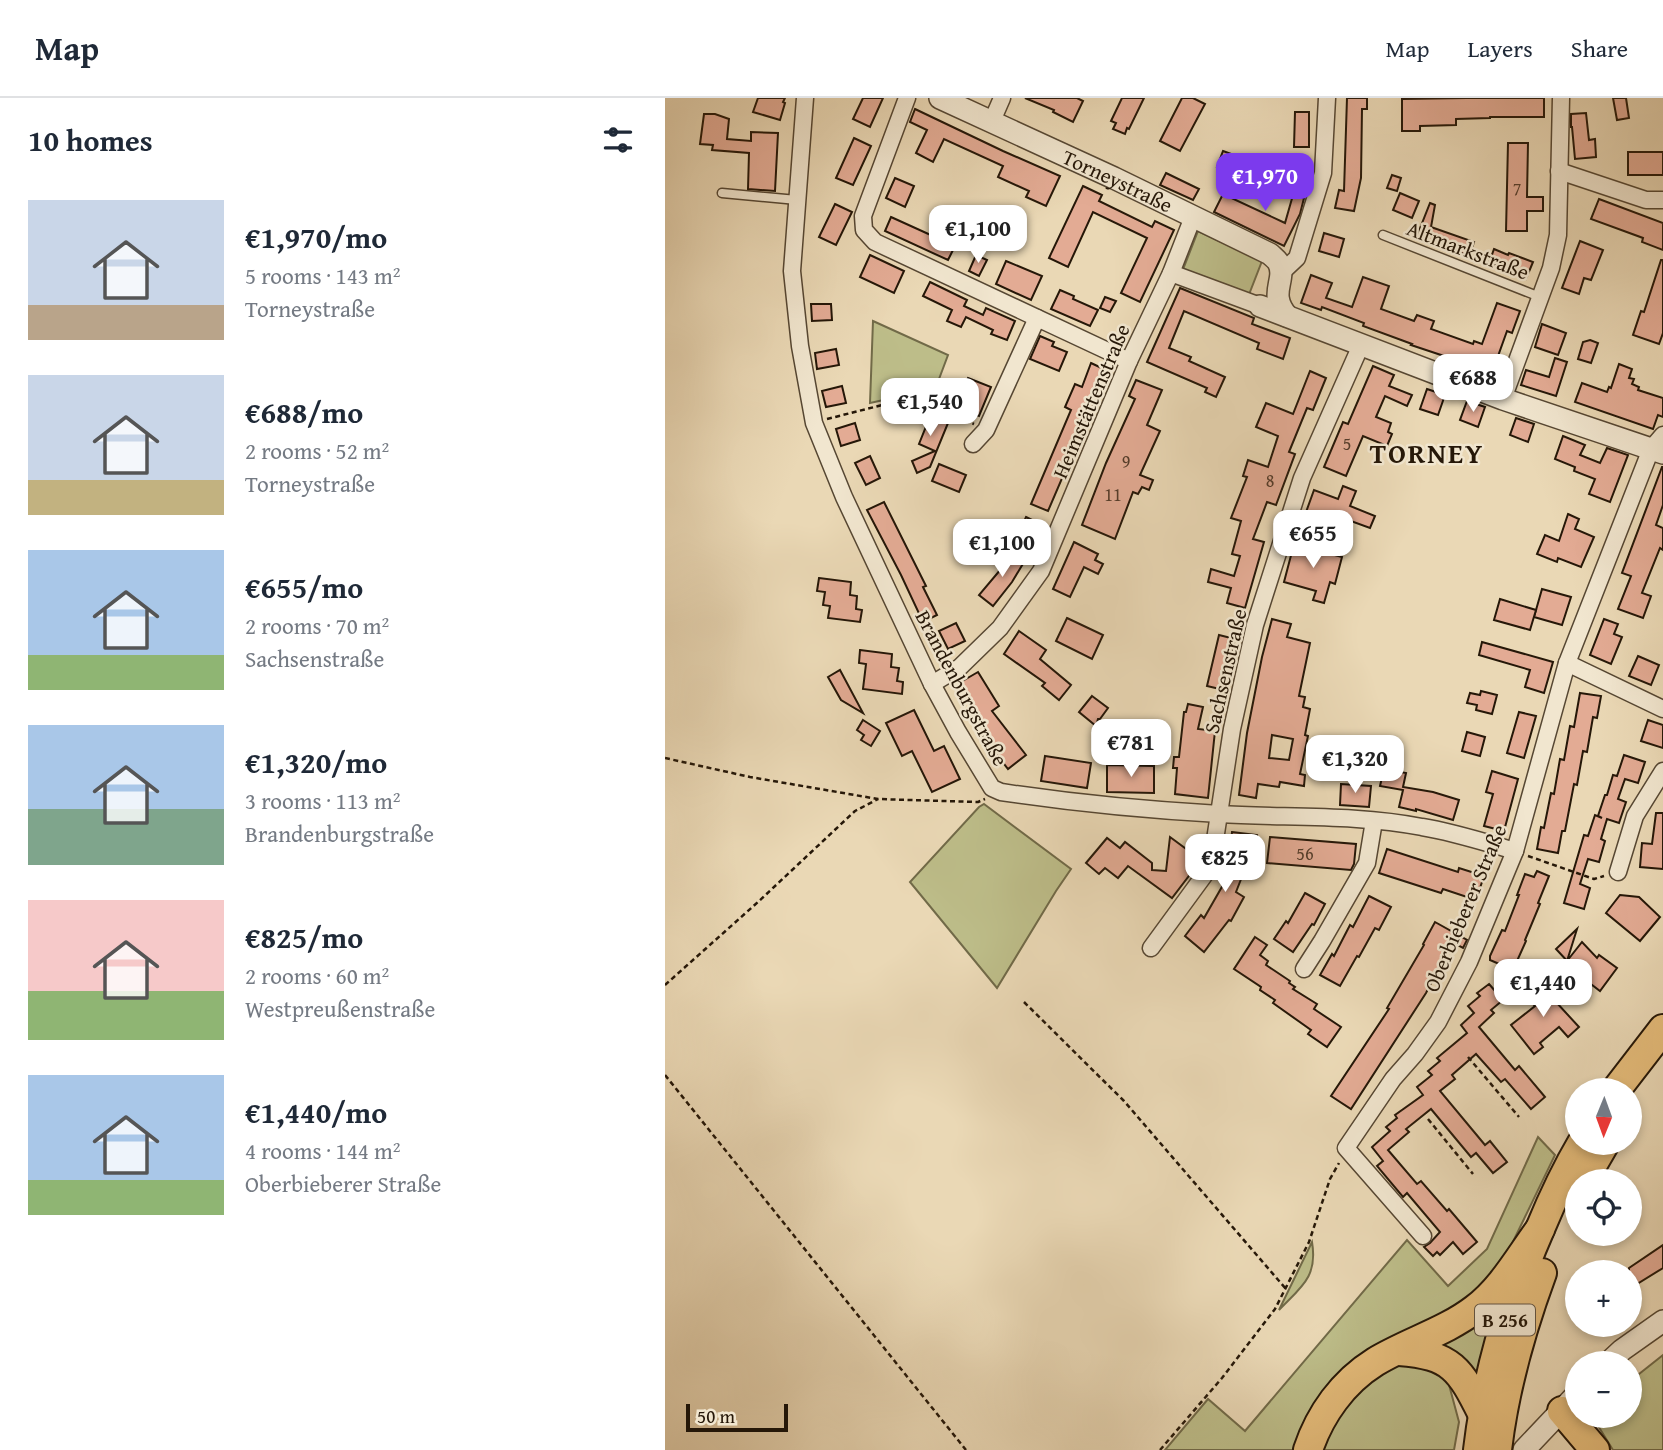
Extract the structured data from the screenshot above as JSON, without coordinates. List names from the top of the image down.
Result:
{
  "streets": {
    "highway": ["B 256"],
    "street": [
      "Torneystraße",
      "Heimstättenstraße",
      "Sachsenstraße",
      "Brandenburgstraße",
      "Oberbieberer Straße"
    ],
    "lane": ["Altmarkstraße"]
  },
  "crossings": [
    ["Torneystraße", "Heimstättenstraße"],
    ["Heimstättenstraße", "Brandenburgstraße"],
    ["Sachsenstraße", "Brandenburgstraße"],
    ["Brandenburgstraße", "Oberbieberer Straße"]
  ],
  "districts": ["TORNEY"],
  "house_numbers": [
    "7",
    "5",
    "9",
    "8",
    "11",
    "56"
  ],
  "scale_bar": "50 m",
  "north": "bottom",
  "page": {
    "header": "Map",
    "nav": ["Map", "Layers", "Share"],
    "heading": "10 homes",
    "price": [
      "€1,970",
      "€1,100",
      "€688",
      "€1,540",
      "€655",
      "€1,100",
      "€781",
      "€1,320",
      "€825",
      "€1,440"
    ],
    "list": [
      {
        "name": "€1,970/mo",
        "note": "5 rooms · 143 m² · Torneystraße"
      },
      {
        "name": "€688/mo",
        "note": "2 rooms · 52 m² · Torneystraße"
      },
      {
        "name": "€655/mo",
        "note": "2 rooms · 70 m² · Sachsenstraße"
      },
      {
        "name": "€1,320/mo",
        "note": "3 rooms · 113 m² · Brandenburgstraße"
      },
      {
        "name": "€825/mo",
        "note": "2 rooms · 60 m² · Westpreußenstraße"
      },
      {
        "name": "€1,440/mo",
        "note": "4 rooms · 144 m² · Oberbieberer Straße"
      }
    ],
    "map_buttons": ["+", "−"],
    "scale": "50 m"
  }
}
